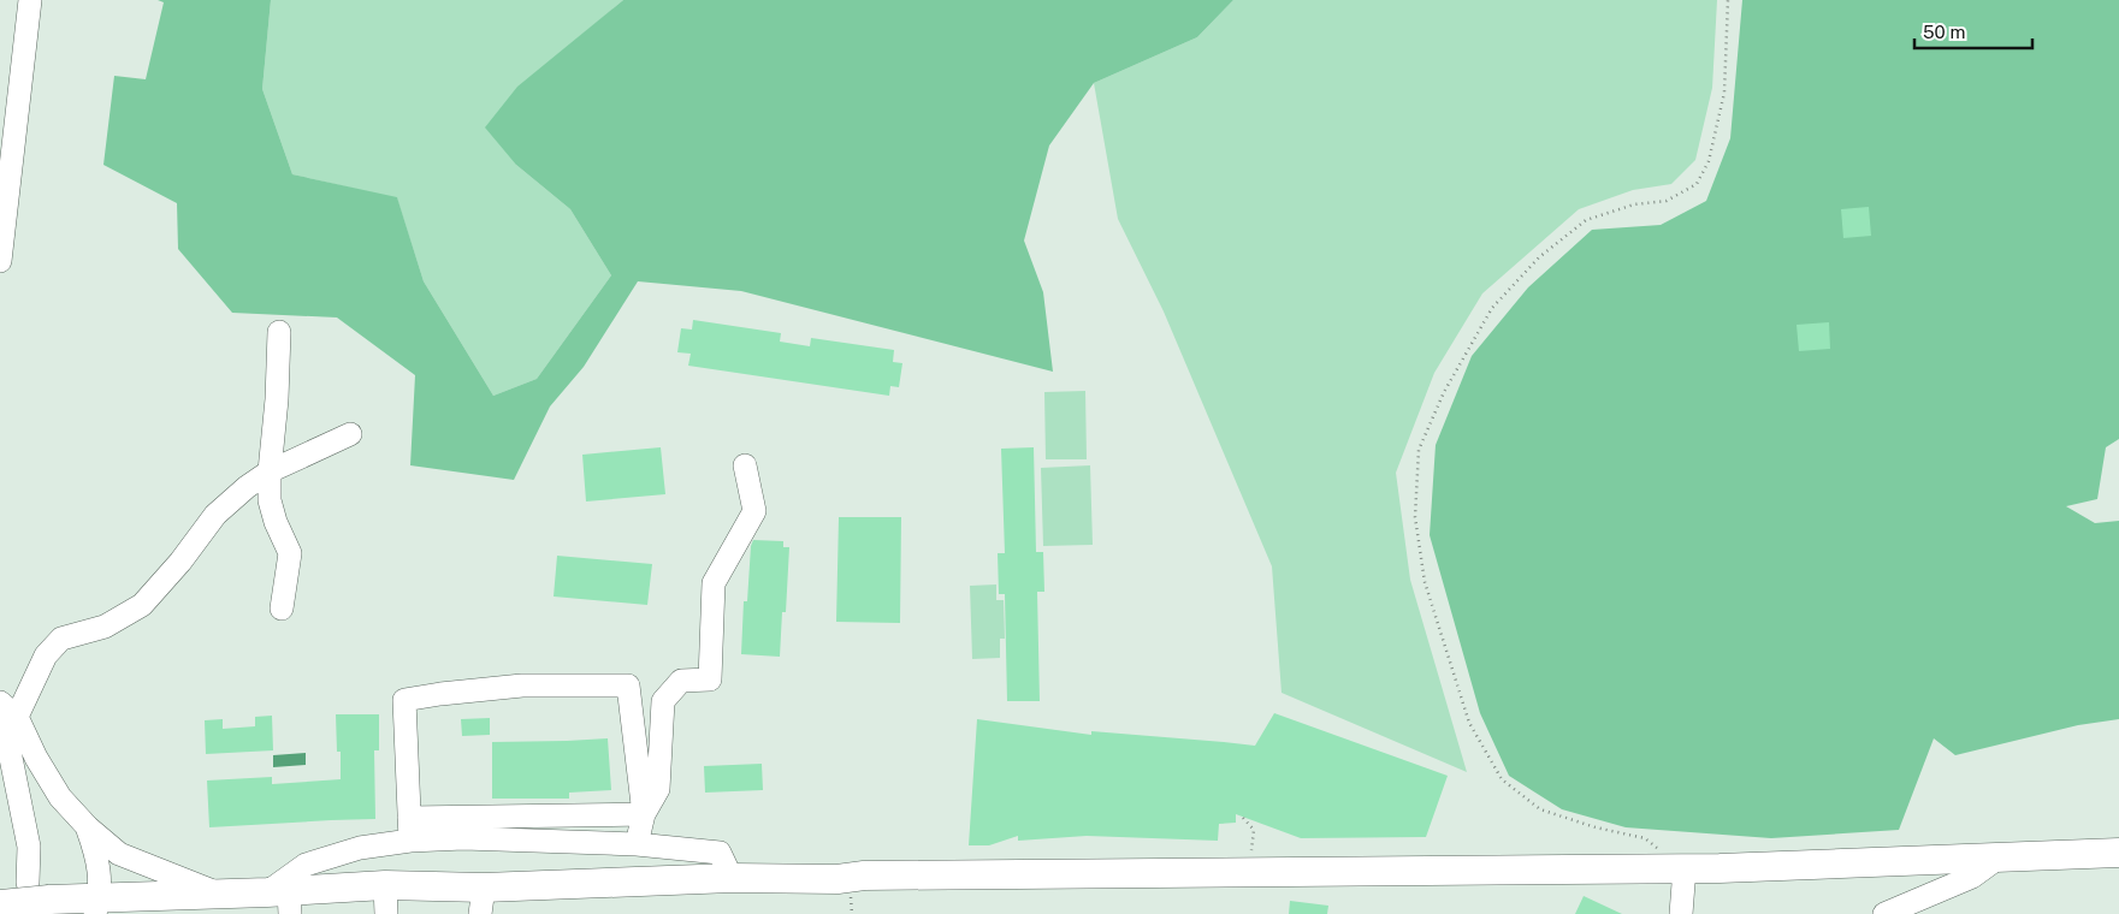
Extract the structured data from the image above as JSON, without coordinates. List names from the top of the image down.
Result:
{
  "scale_bar": "50 m"
}
